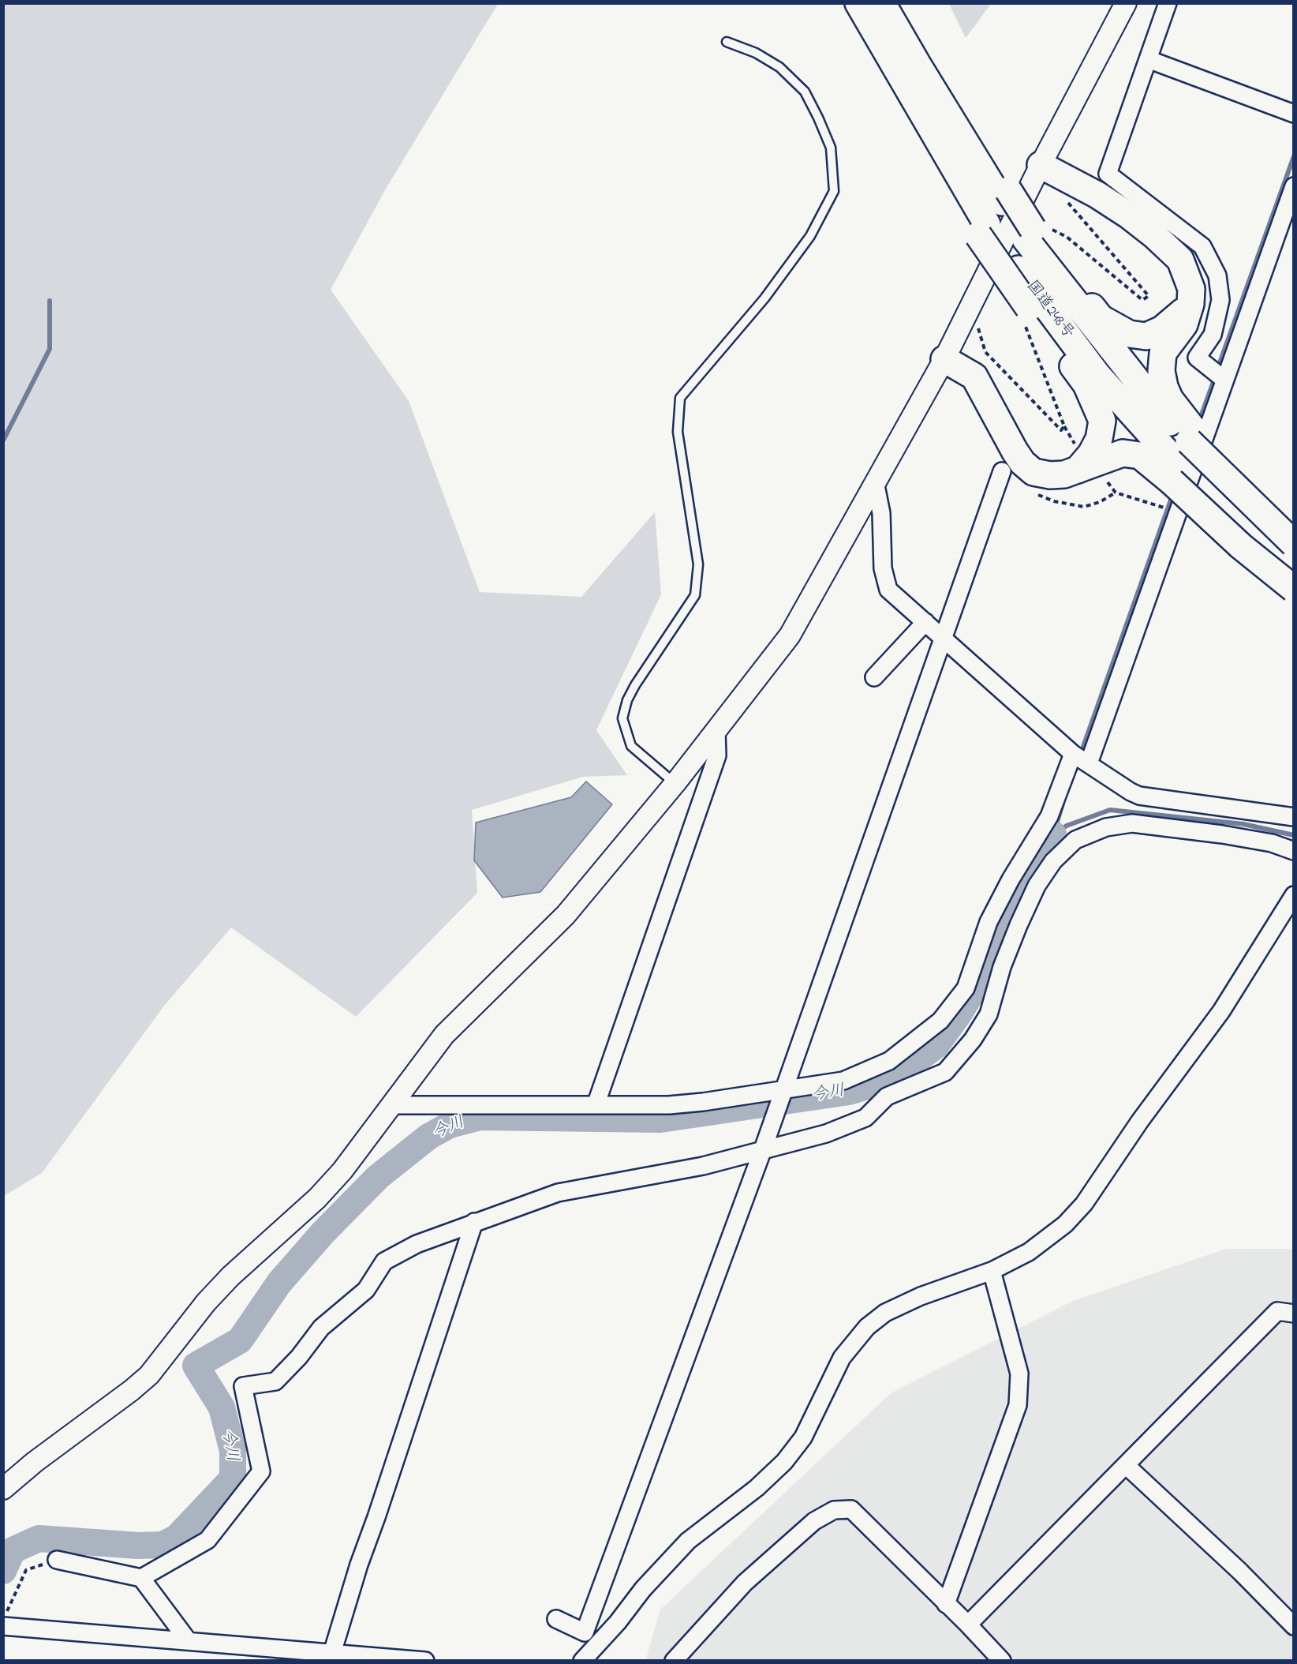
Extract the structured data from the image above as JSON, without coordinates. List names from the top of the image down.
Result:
{
  "streets": {
    "highway": ["国道248号"]
  },
  "water": ["今川"]
}
